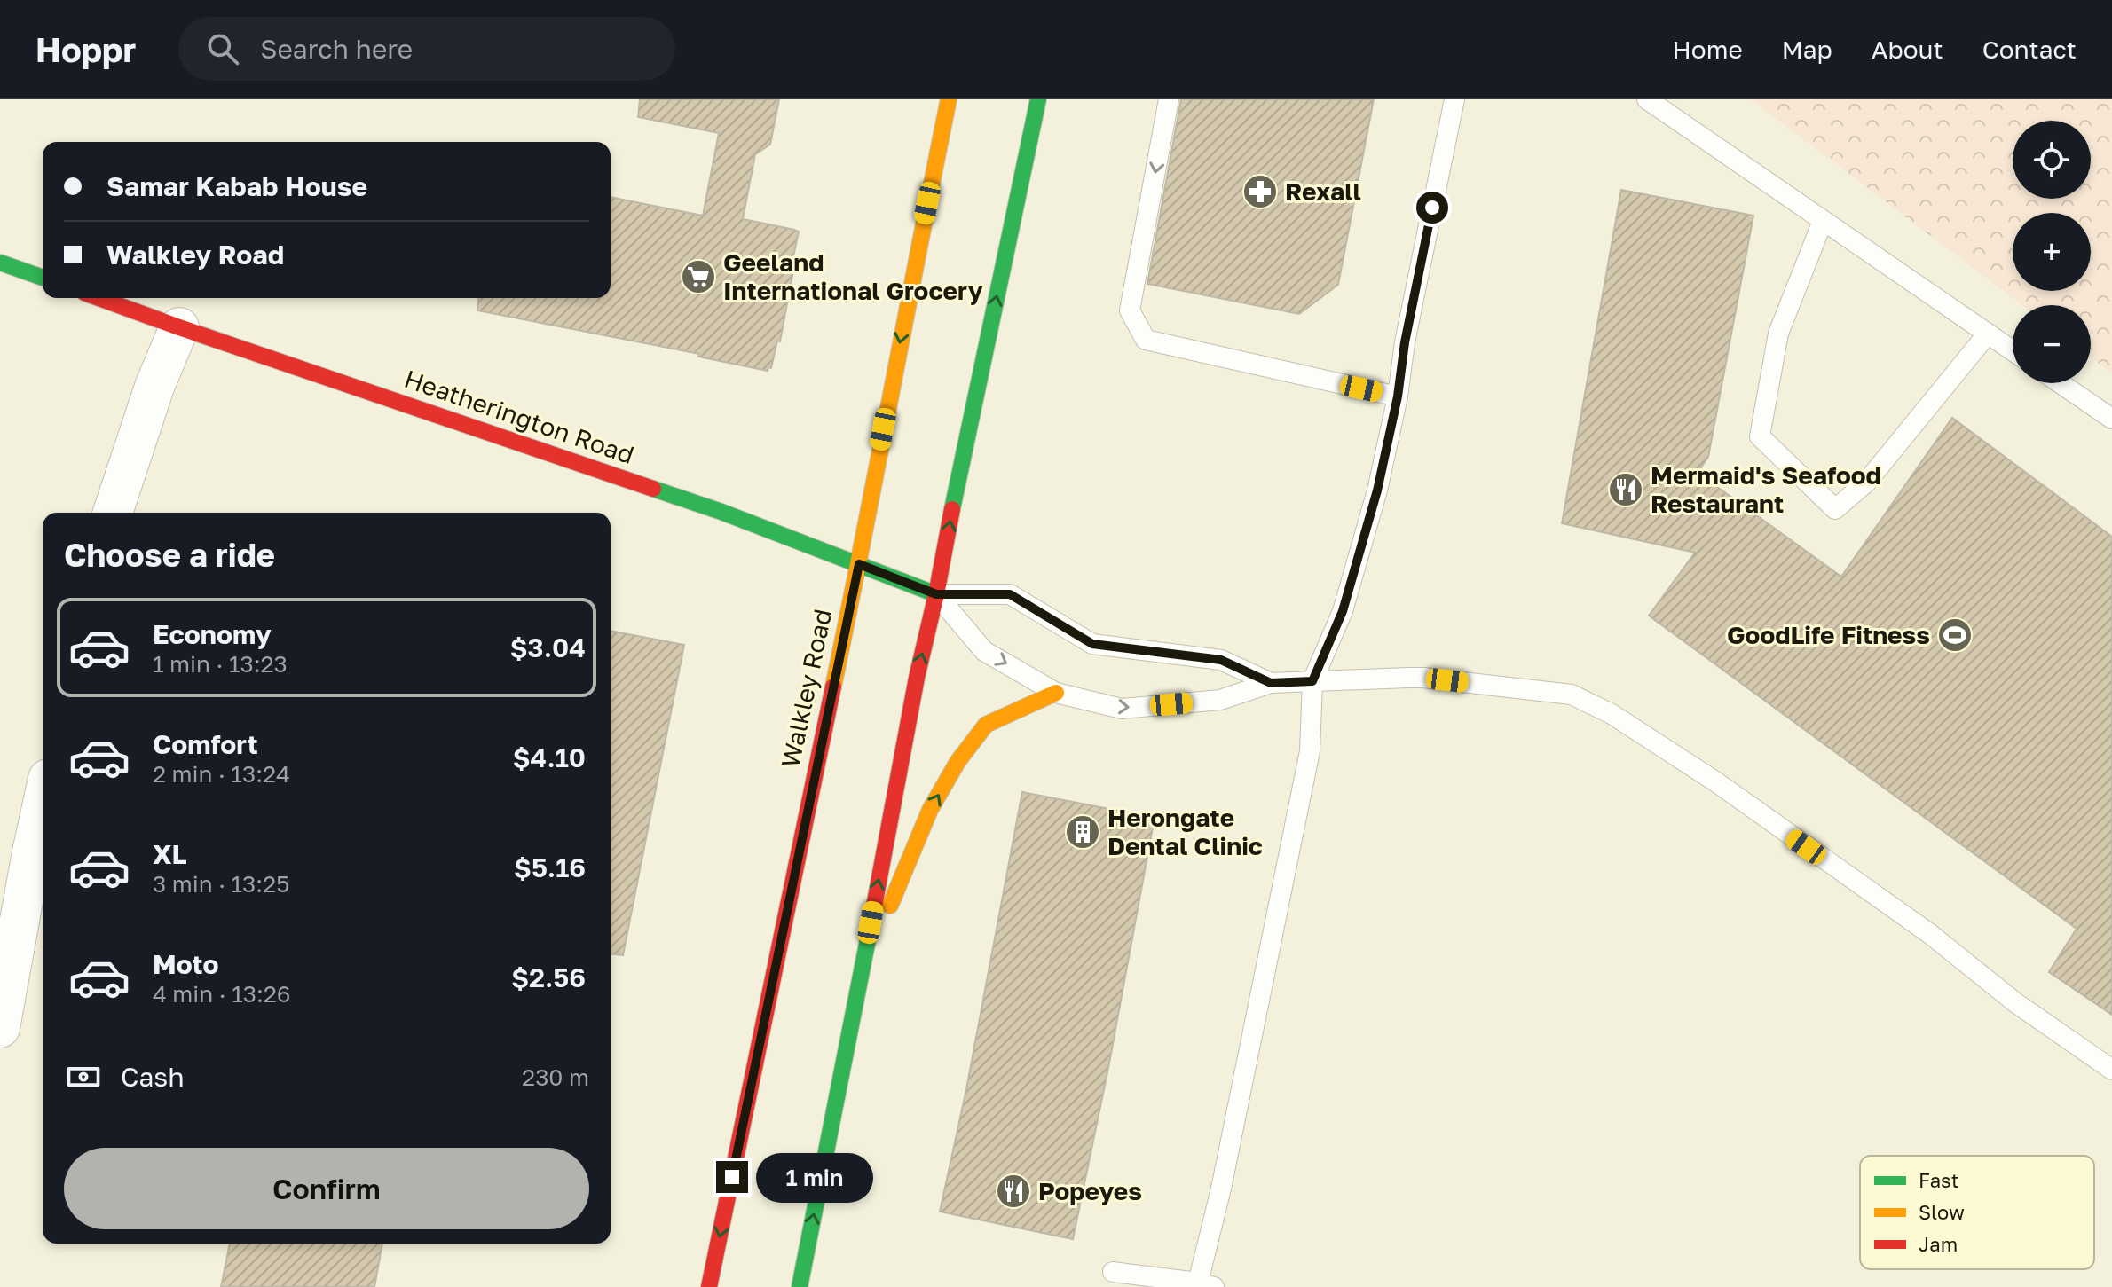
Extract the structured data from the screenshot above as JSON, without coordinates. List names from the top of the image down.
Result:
{
  "streets": {
    "main road": ["Heatherington Road", "Walkley Road"]
  },
  "crossings": [
    ["Heatherington Road", "Walkley Road"]
  ],
  "places": {
    "pharmacy": ["Rexall"],
    "supermarket": ["Geeland International Grocery"],
    "restaurant": ["Mermaid's Seafood Restaurant", "Popeyes"],
    "sports": ["GoodLife Fitness"],
    "building": ["Herongate Dental Clinic"]
  },
  "legend": ["Fast", "Slow", "Jam"],
  "page": {
    "header": "Hoppr",
    "search": "Search here",
    "nav": [
      "Home",
      "Map",
      "About",
      "Contact"
    ],
    "map_buttons": ["+", "−"],
    "banner": ["Samar Kabab House", "Walkley Road"],
    "heading": "Choose a ride",
    "list": [
      {
        "name": "Economy",
        "note": "1 min · 13:23",
        "value": "$3.04"
      },
      {
        "name": "Comfort",
        "note": "2 min · 13:24",
        "value": "$4.10"
      },
      {
        "name": "XL",
        "note": "3 min · 13:25",
        "value": "$5.16"
      },
      {
        "name": "Moto",
        "note": "4 min · 13:26",
        "value": "$2.56"
      }
    ],
    "pay": ["Cash", "230 m"],
    "buttons": "Confirm",
    "bubble": "1 min"
  }
}
